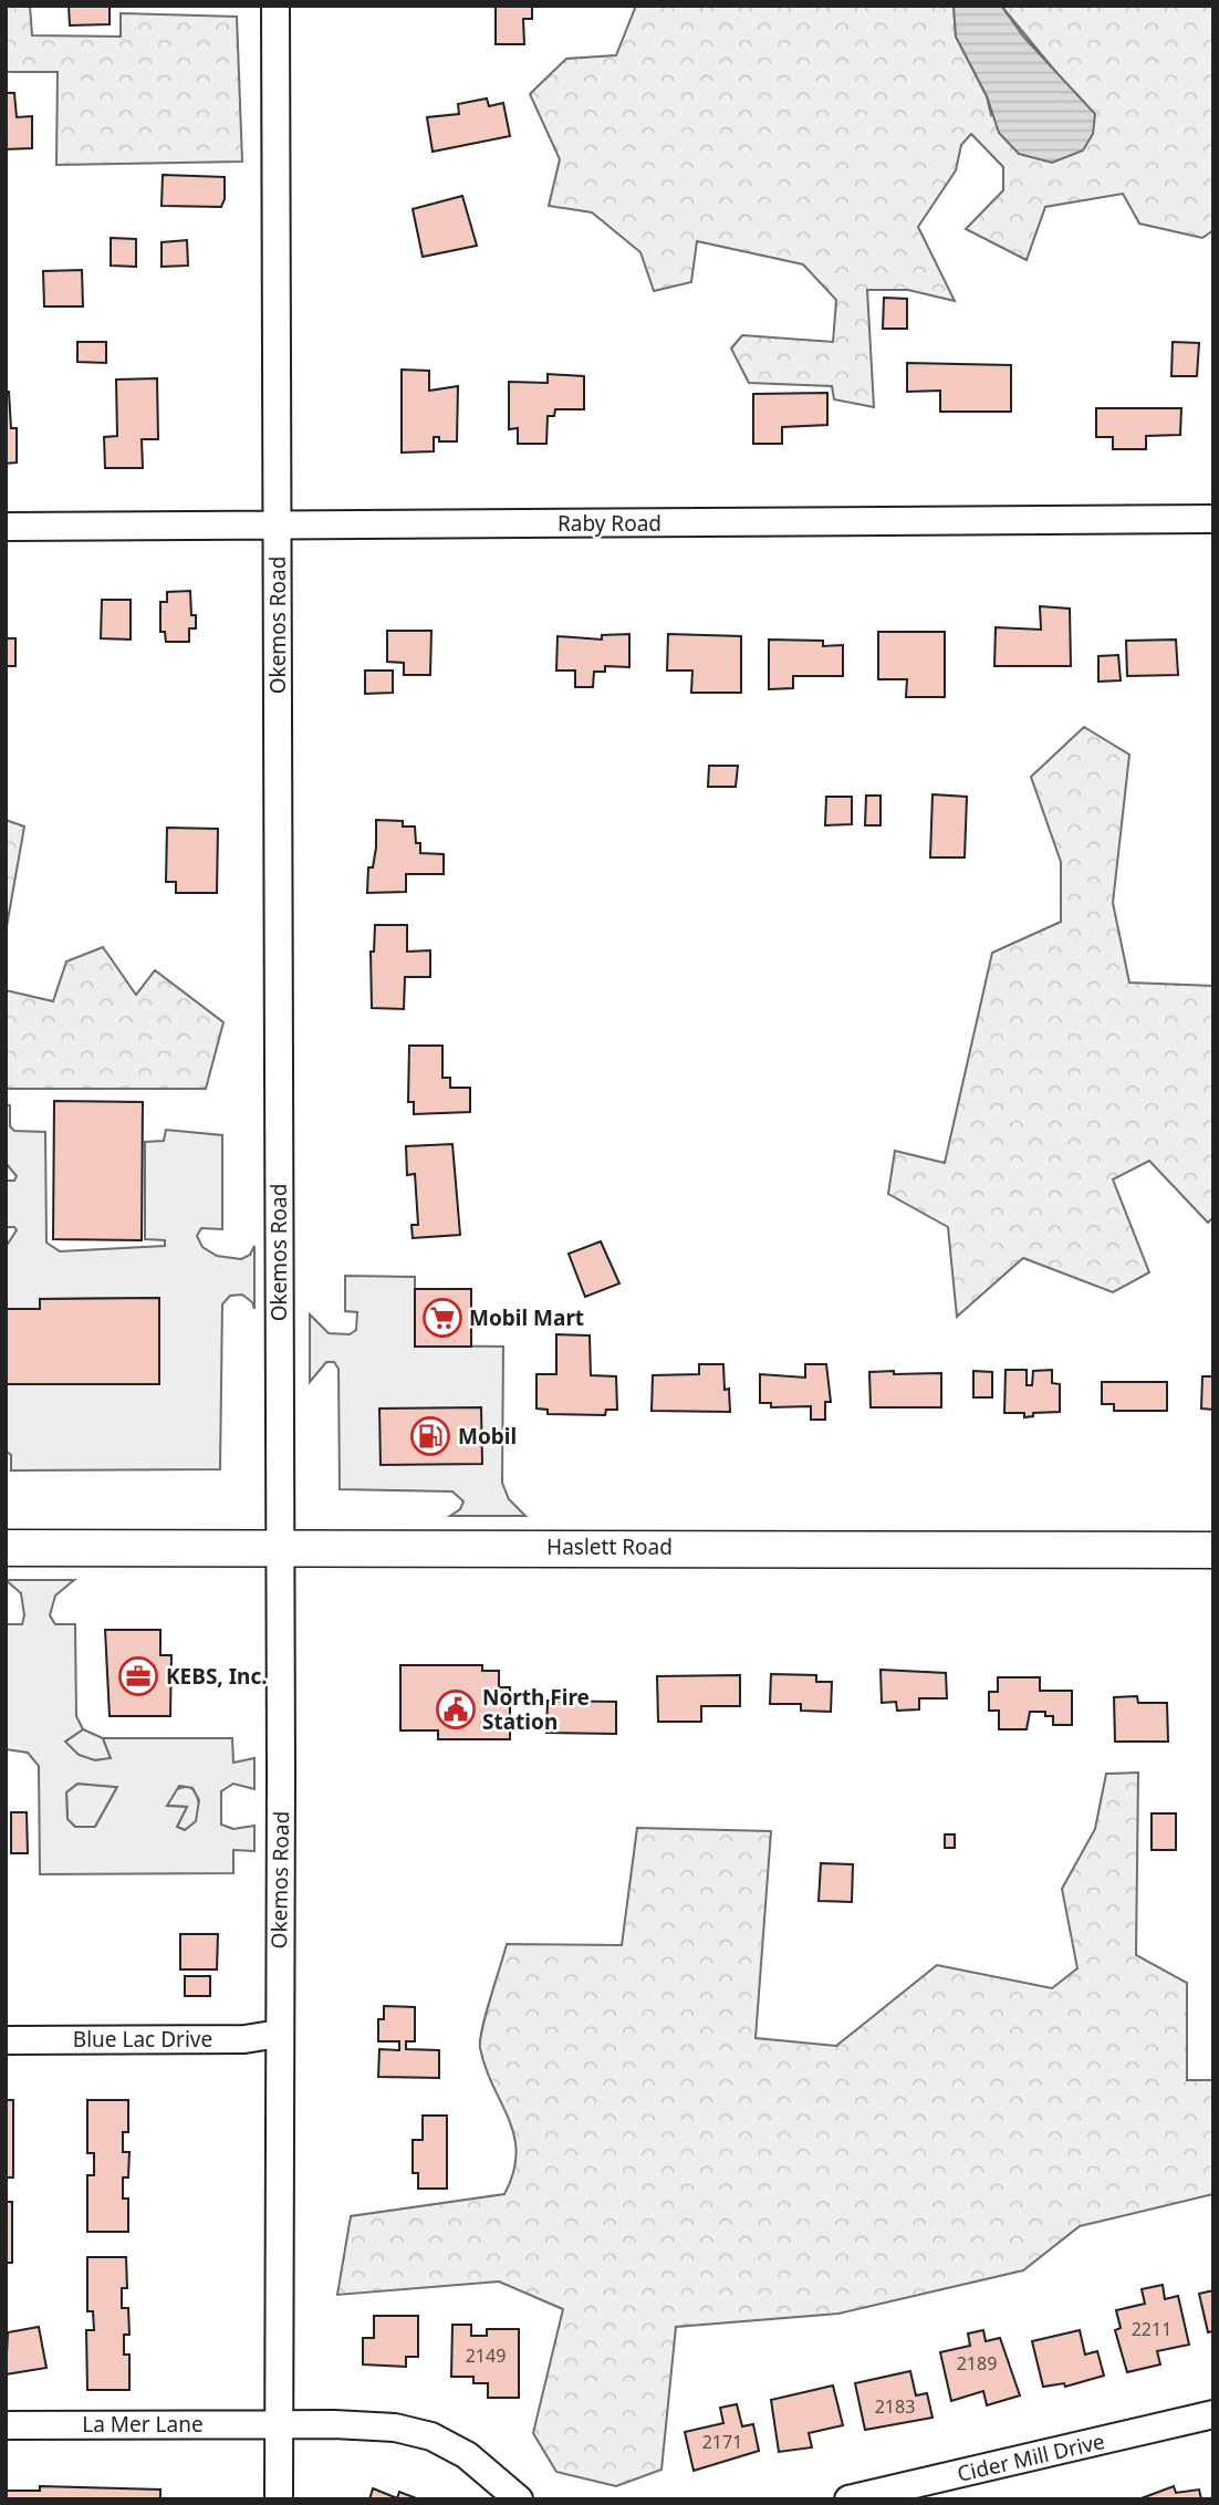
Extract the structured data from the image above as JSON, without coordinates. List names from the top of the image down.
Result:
{
  "streets": {
    "main road": ["Haslett Road"],
    "street": [
      "Raby Road",
      "Okemos Road",
      "Blue Lac Drive",
      "La Mer Lane",
      "Cider Mill Drive"
    ]
  },
  "crossings": [
    ["Raby Road", "Okemos Road"],
    ["Okemos Road", "Haslett Road"],
    ["Okemos Road", "Blue Lac Drive"],
    ["Okemos Road", "La Mer Lane"]
  ],
  "places": {
    "supermarket": ["Mobil Mart"],
    "fuel station": ["Mobil"],
    "office": ["KEBS, Inc."],
    "public building": ["North Fire Station"]
  },
  "house_numbers": [
    "2211",
    "2149",
    "2189",
    "2183",
    "2171"
  ]
}
